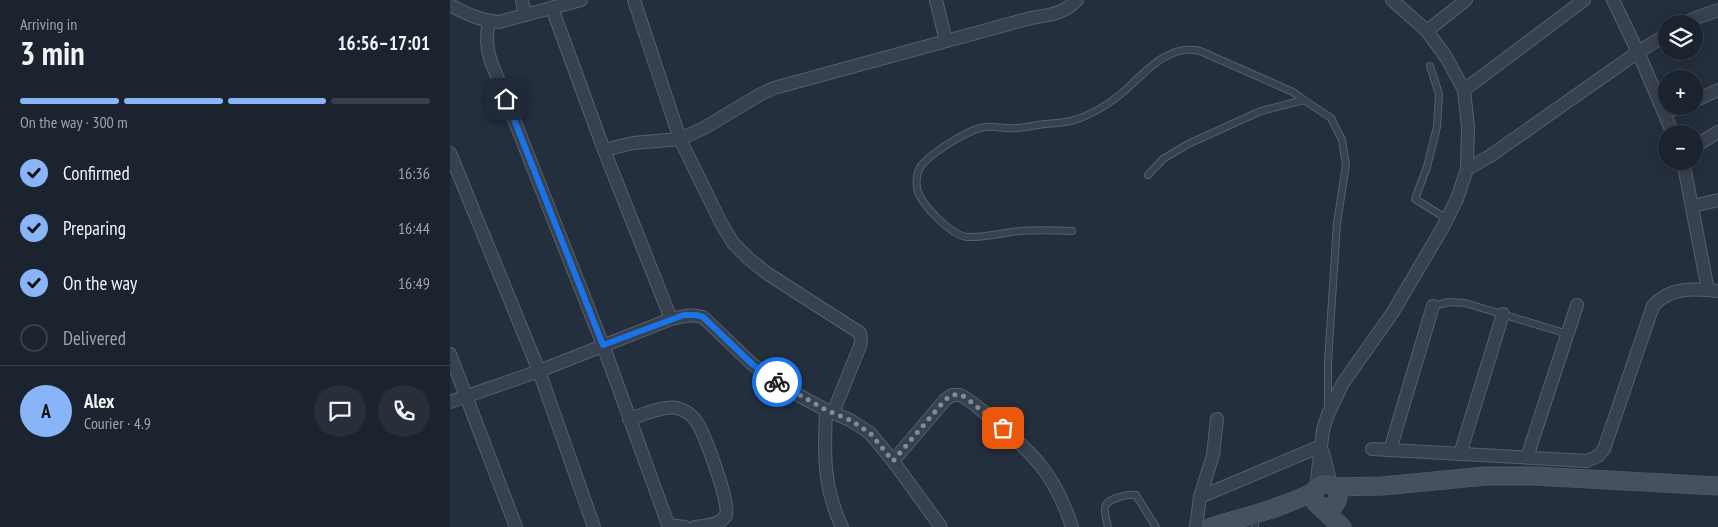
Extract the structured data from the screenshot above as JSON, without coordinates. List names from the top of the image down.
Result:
{
  "page": {
    "heading": ["3 min", "Arriving in", "16:56–17:01"],
    "panel": ["Alex", "Courier · 4.9"],
    "map_buttons": ["+", "−"],
    "bar": "On the way · 300 m",
    "list": [
      ["Confirmed", "16:36"],
      ["Preparing", "16:44"],
      ["On the way", "16:49"],
      "Delivered"
    ],
    "round": "A"
  }
}
